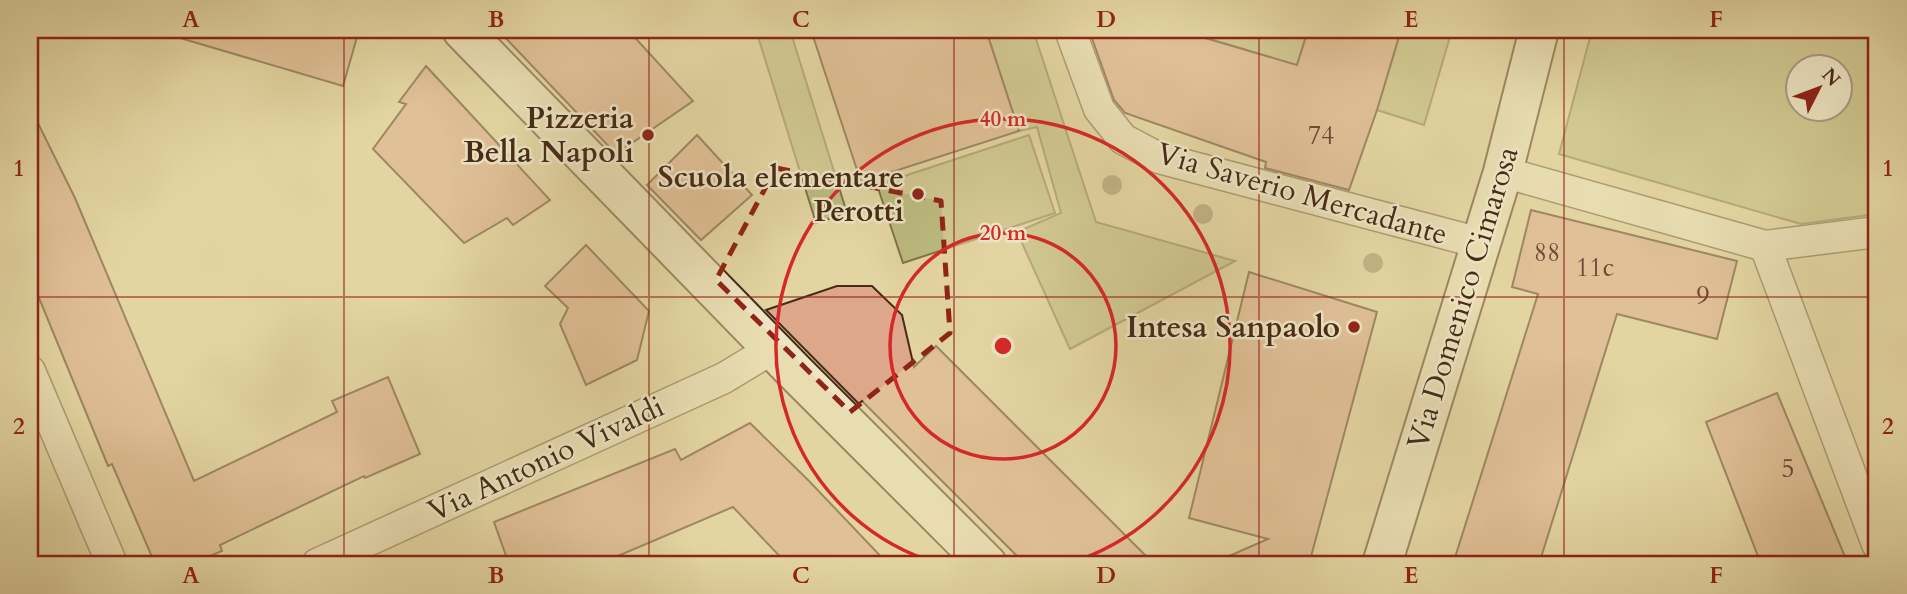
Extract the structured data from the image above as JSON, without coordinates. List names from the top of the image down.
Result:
{
  "streets": {
    "street": ["Via Saverio Mercadante", "Via Domenico Cimarosa", "Via Antonio Vivaldi"]
  },
  "crossings": [
    ["Via Saverio Mercadante", "Via Domenico Cimarosa"]
  ],
  "places": ["Pizzeria Bella Napoli", "Scuola elementare Perotti", "Intesa Sanpaolo"],
  "house_numbers": [
    "74",
    "88",
    "11c",
    "9",
    "5"
  ],
  "north": "top right",
  "grid": {
    "columns": [
      "A",
      "B",
      "C",
      "D",
      "E",
      "F"
    ],
    "rows": ["1", "2"]
  },
  "rings": ["40 m", "20 m"]
}
